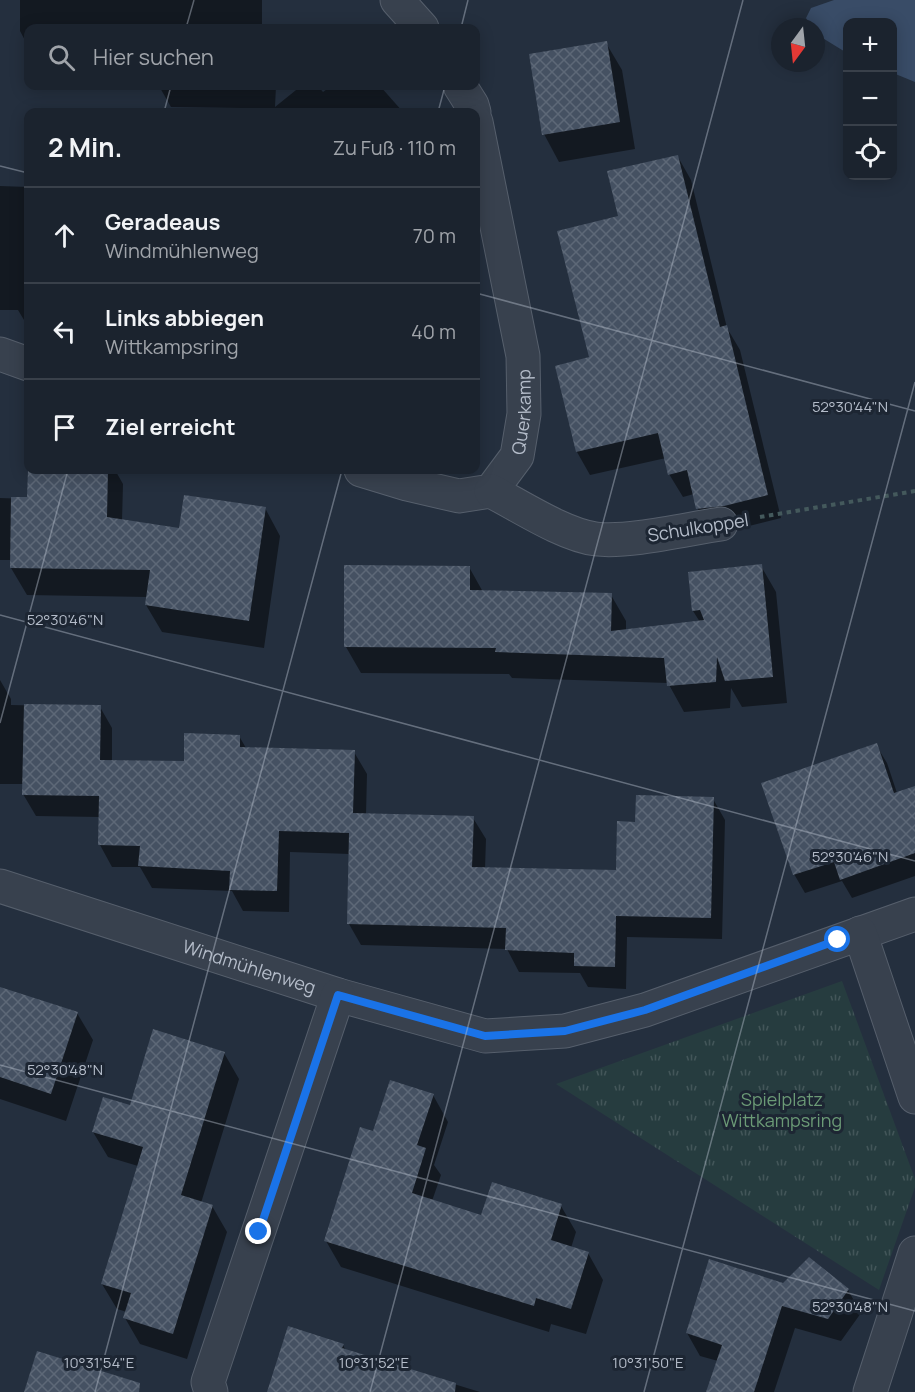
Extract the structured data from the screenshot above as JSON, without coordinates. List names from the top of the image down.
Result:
{
  "streets": {
    "street": ["Querkamp", "Schulkoppel", "Windmühlenweg"]
  },
  "crossings": [
    ["Querkamp", "Schulkoppel"]
  ],
  "parks": ["Spielplatz Wittkampsring"],
  "north": "bottom",
  "page": {
    "map_buttons": ["+", "−"],
    "search": "Hier suchen",
    "heading": ["2 Min.", "Zu Fuß · 110 m"],
    "list": [
      ["Geradeaus", "Windmühlenweg", "70 m"],
      ["Links abbiegen", "Wittkampsring", "40 m"],
      "Ziel erreicht"
    ]
  },
  "coordinates": [
    "52°30'44\"N",
    "52°30'46\"N",
    "52°30'48\"N",
    "10°31'54\"E",
    "10°31'52\"E",
    "10°31'50\"E"
  ]
}
